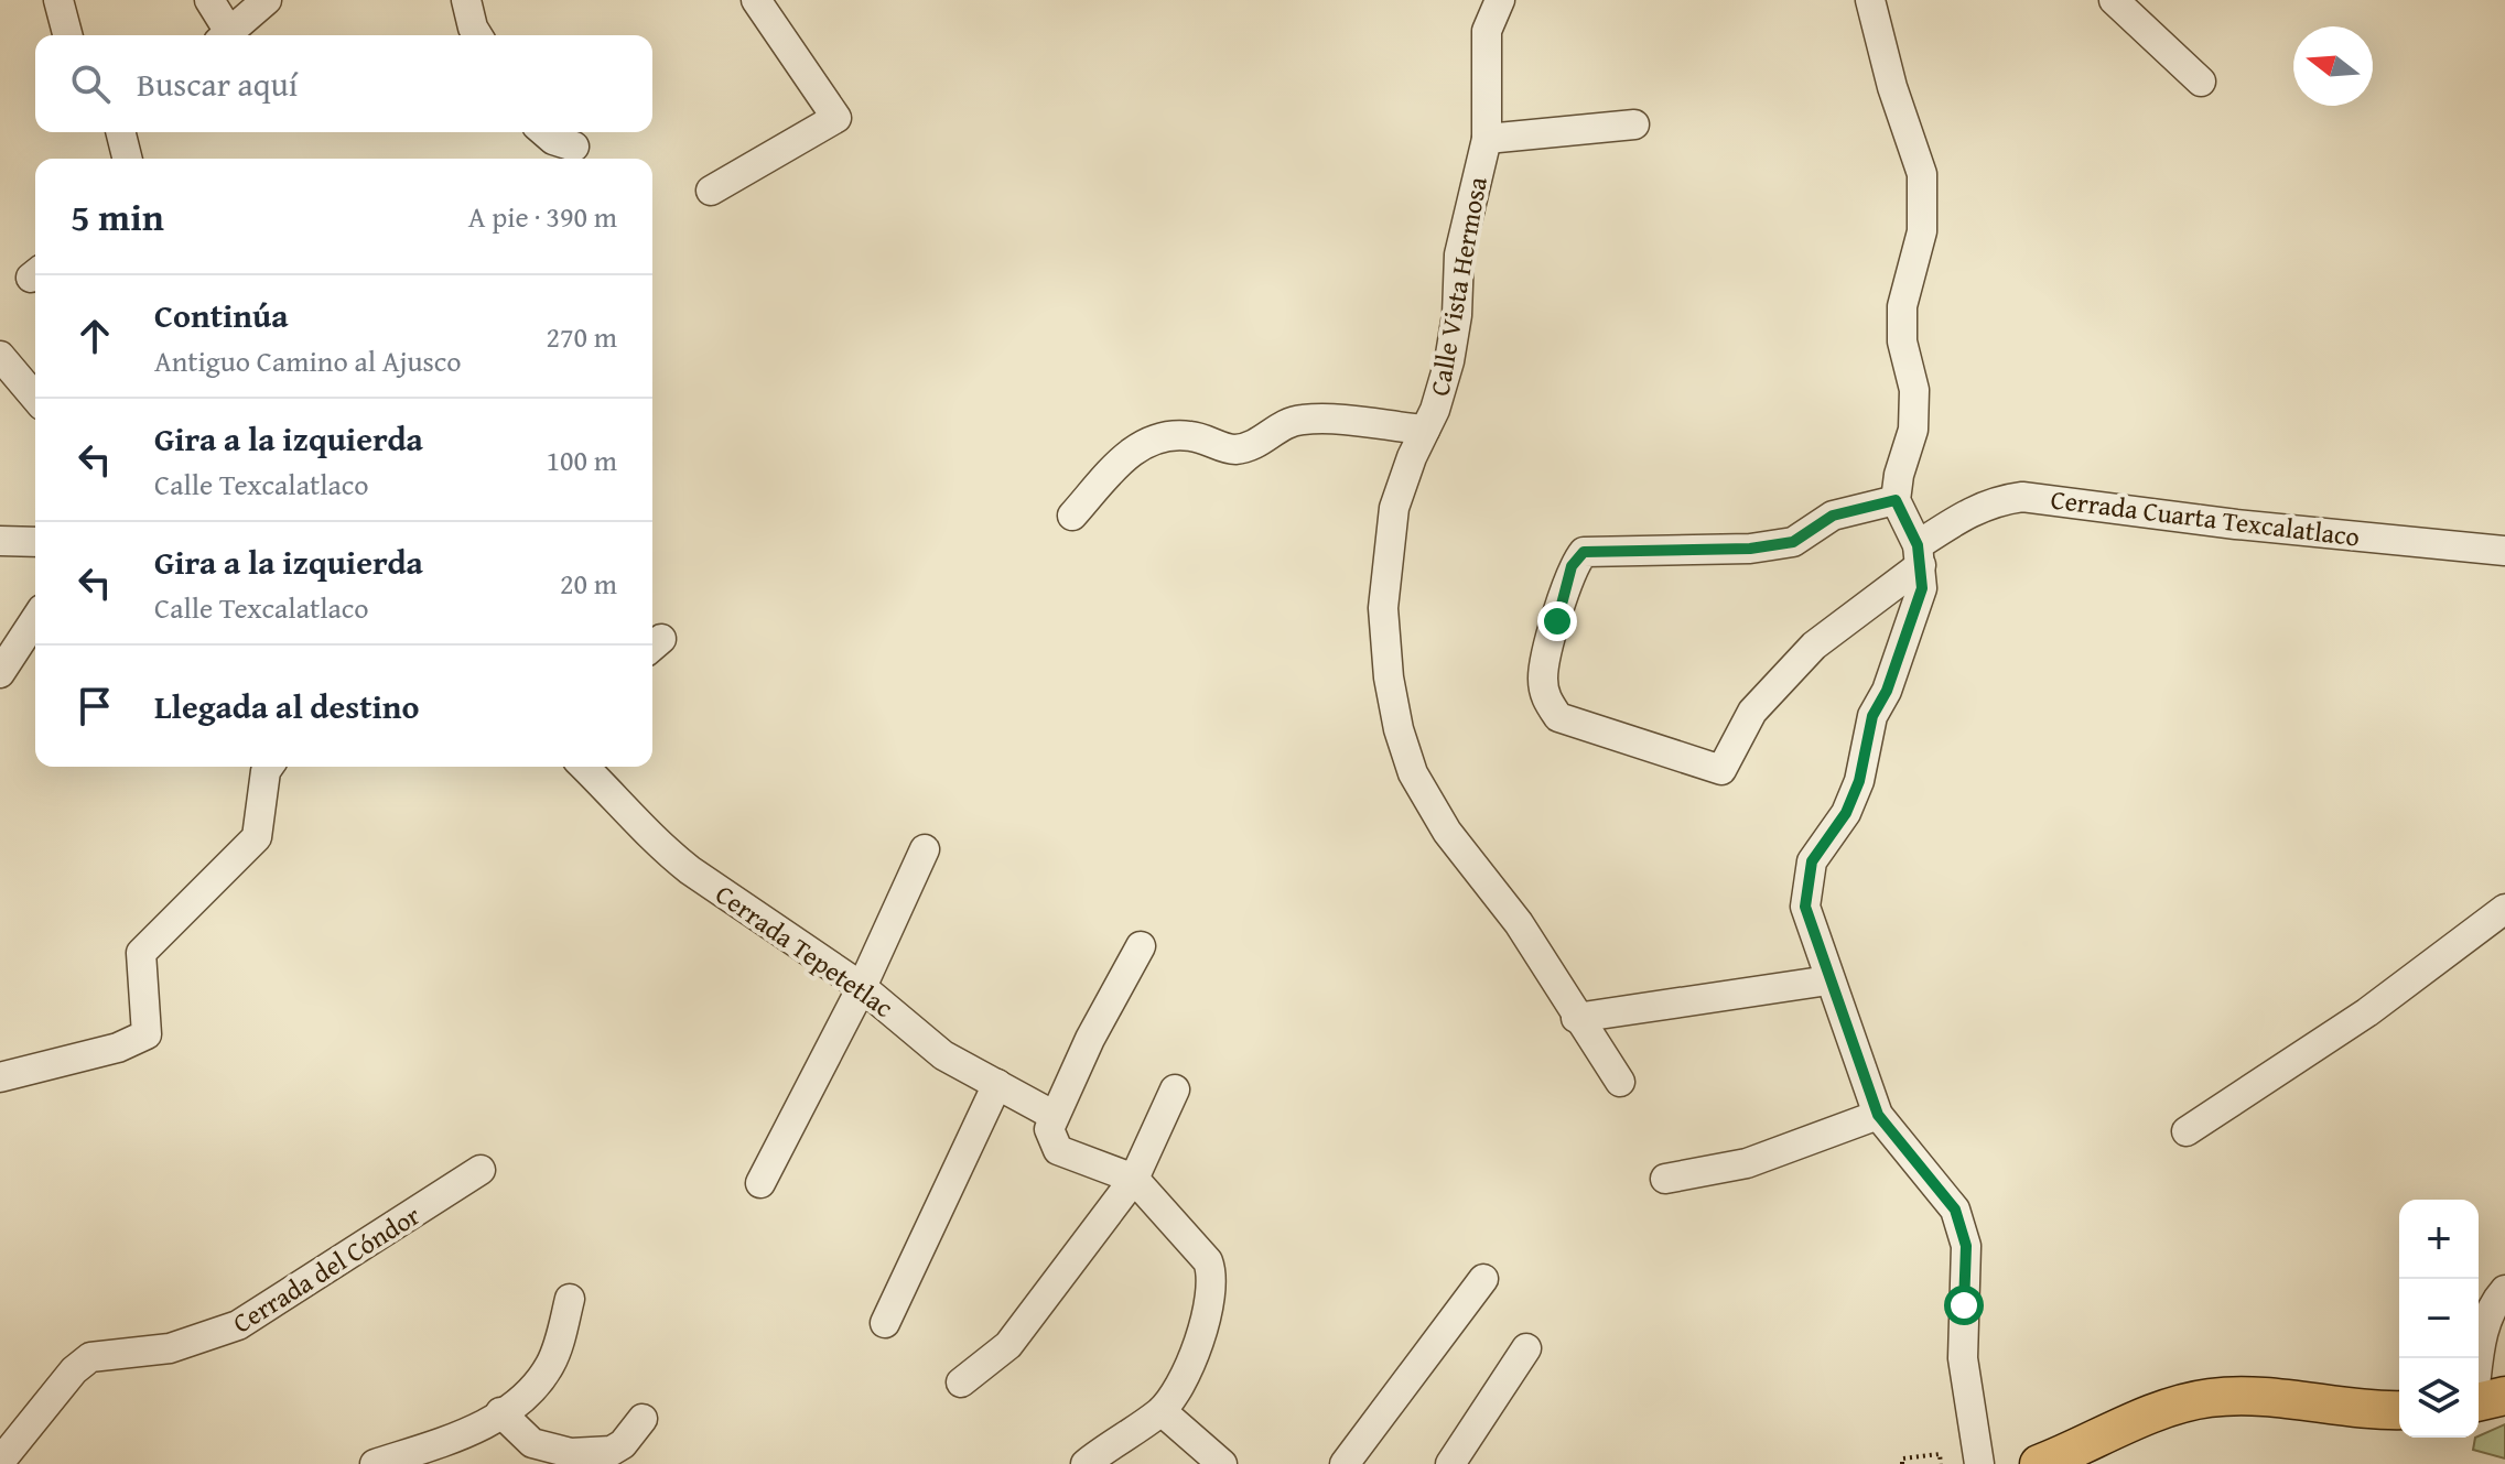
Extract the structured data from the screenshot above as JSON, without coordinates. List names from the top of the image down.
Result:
{
  "streets": {
    "street": [
      "Calle Vista Hermosa",
      "Cerrada Cuarta Texcalatlaco",
      "Cerrada Tepetetlac",
      "Cerrada del Cóndor"
    ]
  },
  "north": "left",
  "page": {
    "search": "Buscar aquí",
    "heading": ["5 min", "A pie · 390 m"],
    "list": [
      ["Continúa", "Antiguo Camino al Ajusco", "270 m"],
      ["Gira a la izquierda", "Calle Texcalatlaco", "100 m"],
      ["Gira a la izquierda", "Calle Texcalatlaco", "20 m"],
      "Llegada al destino"
    ],
    "map_buttons": ["+", "−"]
  }
}
